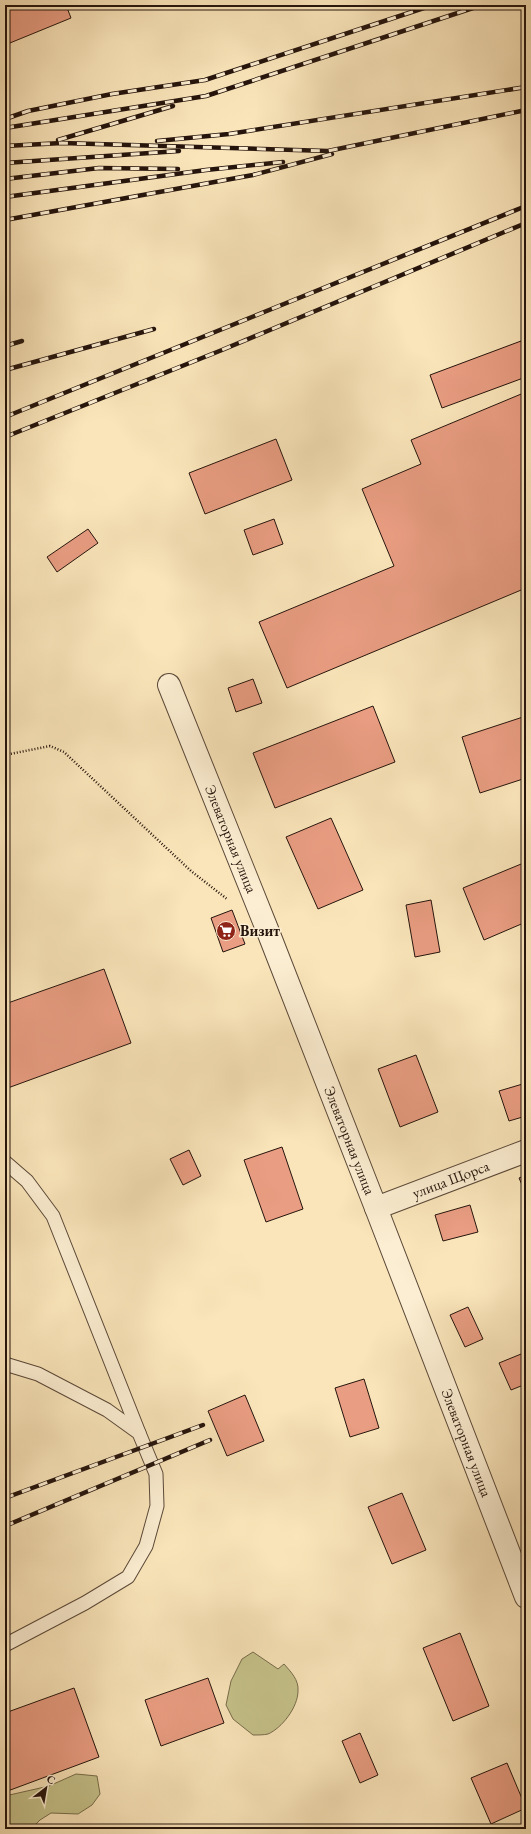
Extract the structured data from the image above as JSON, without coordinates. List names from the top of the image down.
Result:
{
  "streets": {
    "street": ["Элеваторная улица", "улица Щорса"]
  },
  "crossings": [
    ["Элеваторная улица", "улица Щорса"]
  ],
  "places": {
    "supermarket": ["Визит"]
  },
  "north": "top right"
}
